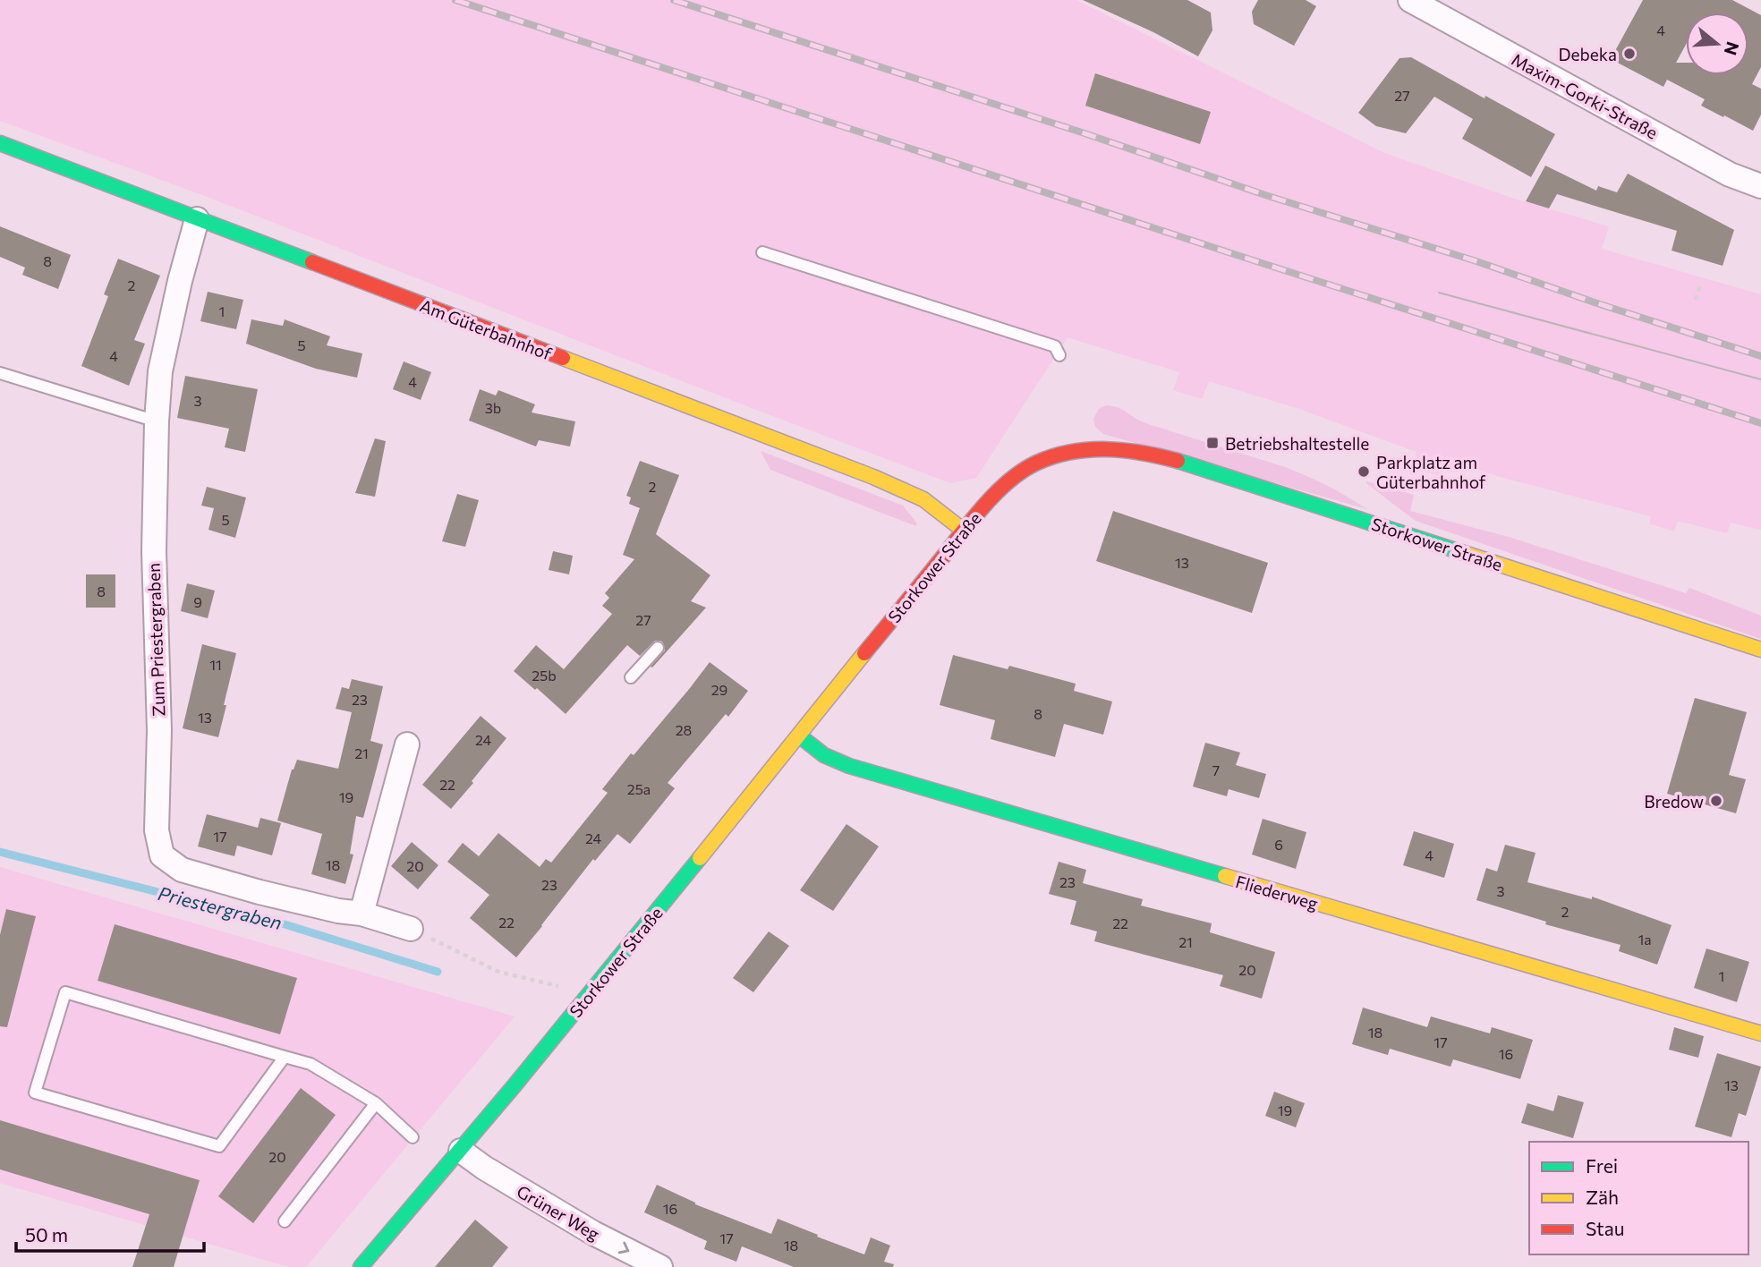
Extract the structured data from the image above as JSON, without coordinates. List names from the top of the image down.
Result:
{
  "streets": {
    "street": [
      "Maxim-Gorki-Straße",
      "Am Güterbahnhof",
      "Storkower Straße",
      "Zum Priestergraben",
      "Fliederweg",
      "Grüner Weg"
    ]
  },
  "crossings": [
    ["Am Güterbahnhof", "Storkower Straße"],
    ["Am Güterbahnhof", "Zum Priestergraben"],
    ["Storkower Straße", "Fliederweg"],
    ["Storkower Straße", "Grüner Weg"]
  ],
  "one_way": ["Grüner Weg"],
  "water": ["Priestergraben"],
  "places": {
    "other": ["Debeka", "Parkplatz am Güterbahnhof", "Bredow"],
    "transit": ["Betriebshaltestelle"]
  },
  "house_numbers": [
    "4",
    "27",
    "8",
    "2",
    "1",
    "5",
    "4",
    "4",
    "3",
    "3b",
    "2",
    "5",
    "13",
    "8",
    "9",
    "27",
    "11",
    "25b",
    "29",
    "23",
    "8",
    "13",
    "28",
    "24",
    "21",
    "7",
    "22",
    "25a",
    "19",
    "17",
    "24",
    "6",
    "4",
    "18",
    "20",
    "23",
    "23",
    "3",
    "2",
    "22",
    "22",
    "1a",
    "21",
    "20",
    "1",
    "18",
    "17",
    "16",
    "13",
    "19",
    "20",
    "16",
    "17",
    "18"
  ],
  "legend": ["Frei", "Zäh", "Stau"],
  "scale_bar": "50 m",
  "north": "right"
}
